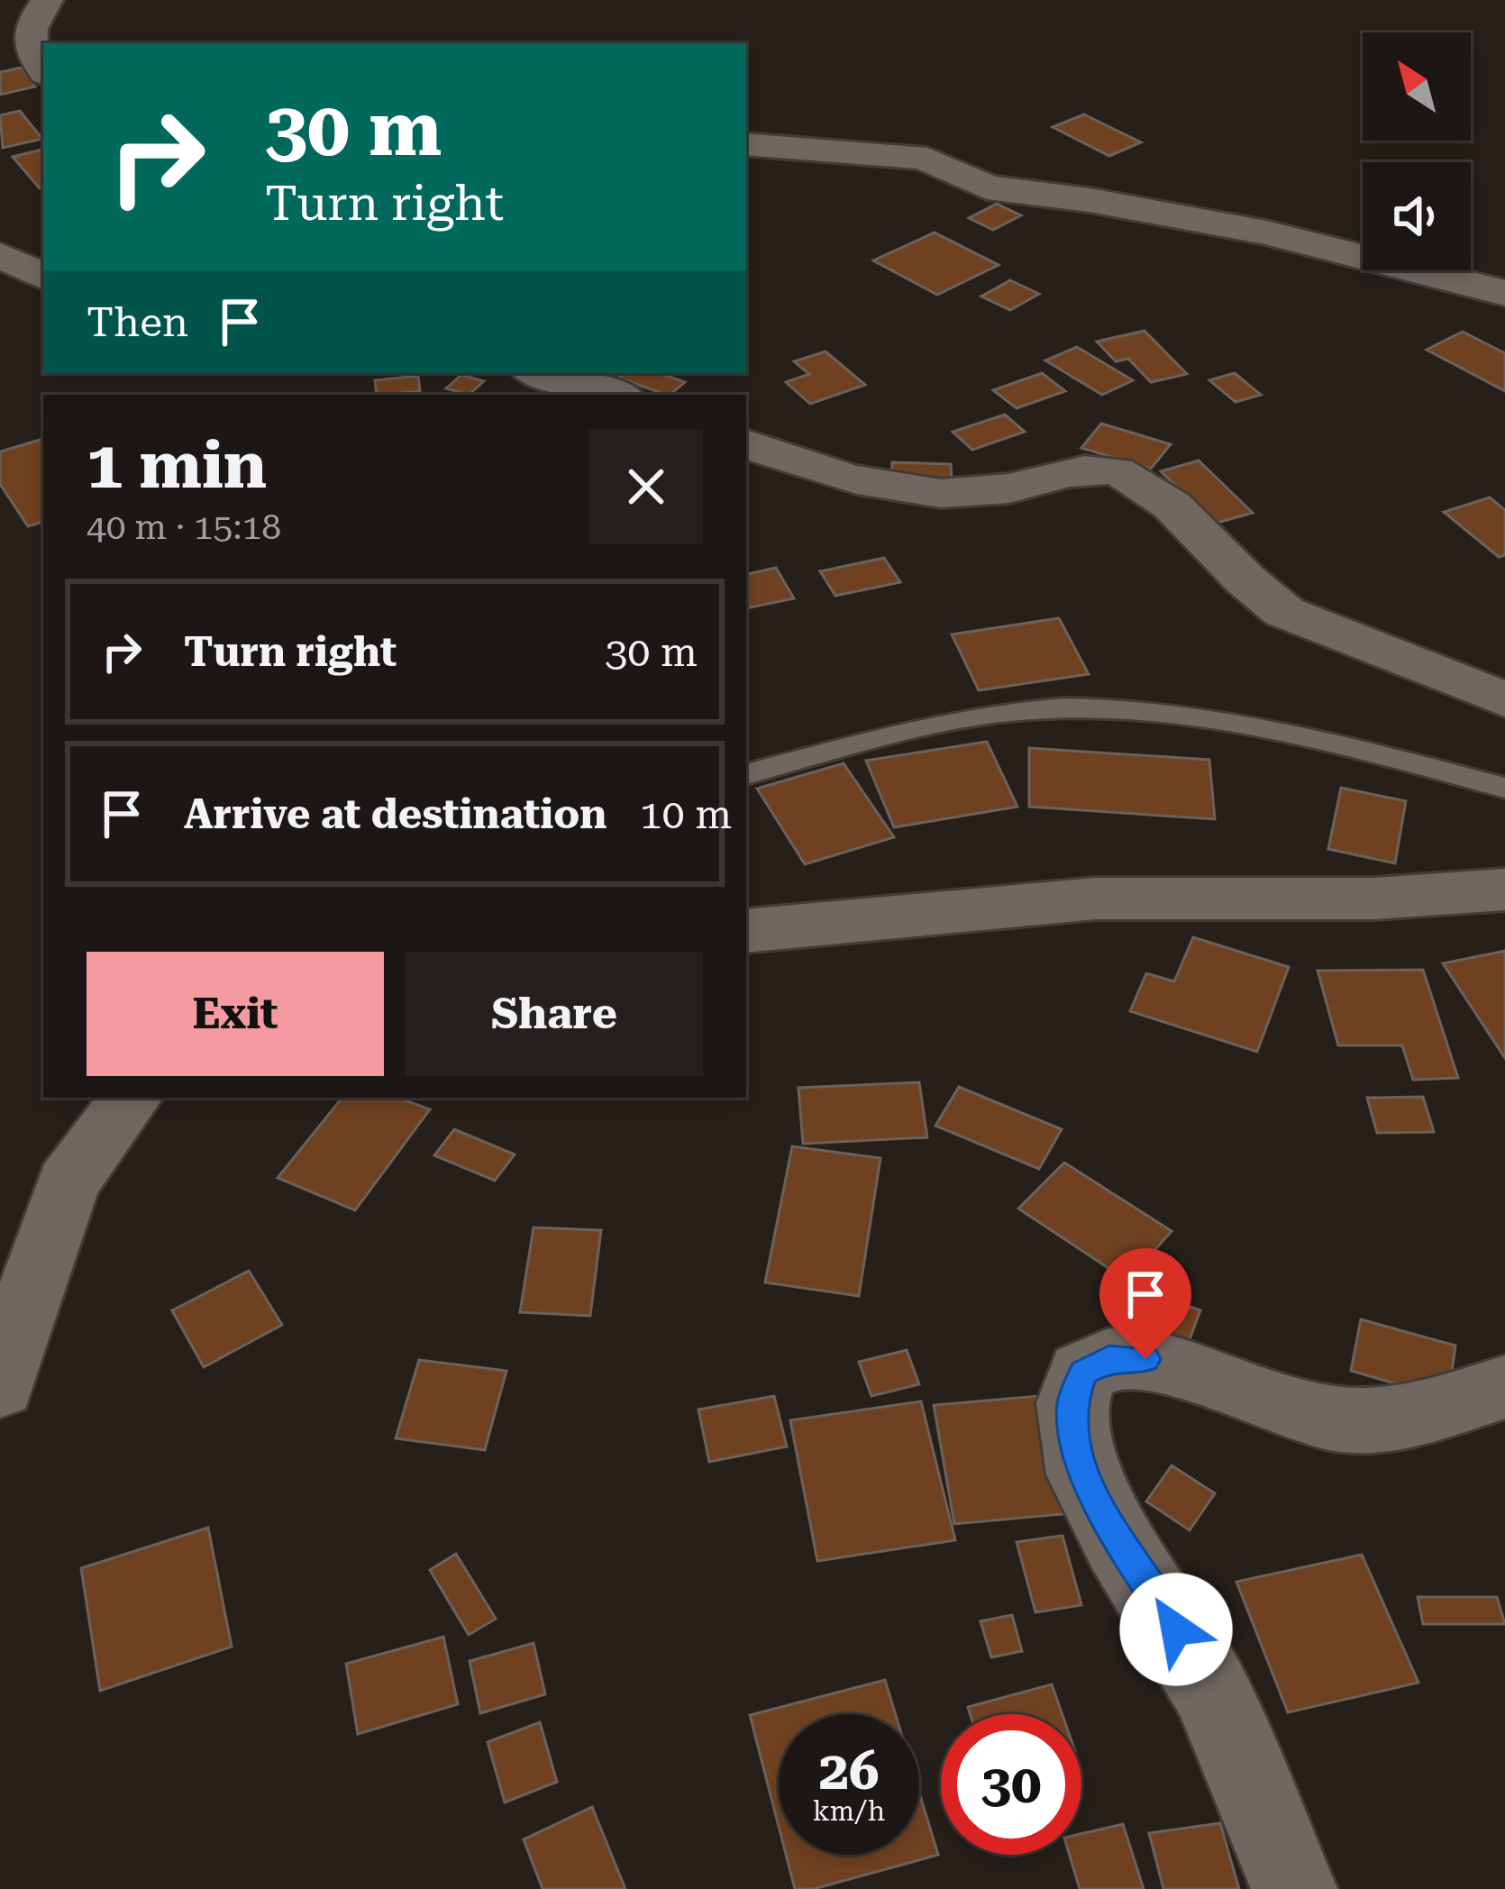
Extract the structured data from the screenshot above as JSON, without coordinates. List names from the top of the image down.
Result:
{
  "north": "top left",
  "page": {
    "turn": ["30 m", "Turn right"],
    "then": "Then",
    "heading": ["1 min", "40 m · 15:18"],
    "list": [
      {
        "name": "Turn right",
        "value": "30 m"
      },
      {
        "name": "Arrive at destination",
        "value": "10 m"
      }
    ],
    "buttons": ["Exit", "Share"],
    "speed": "26 km/h",
    "limit": "30"
  }
}
